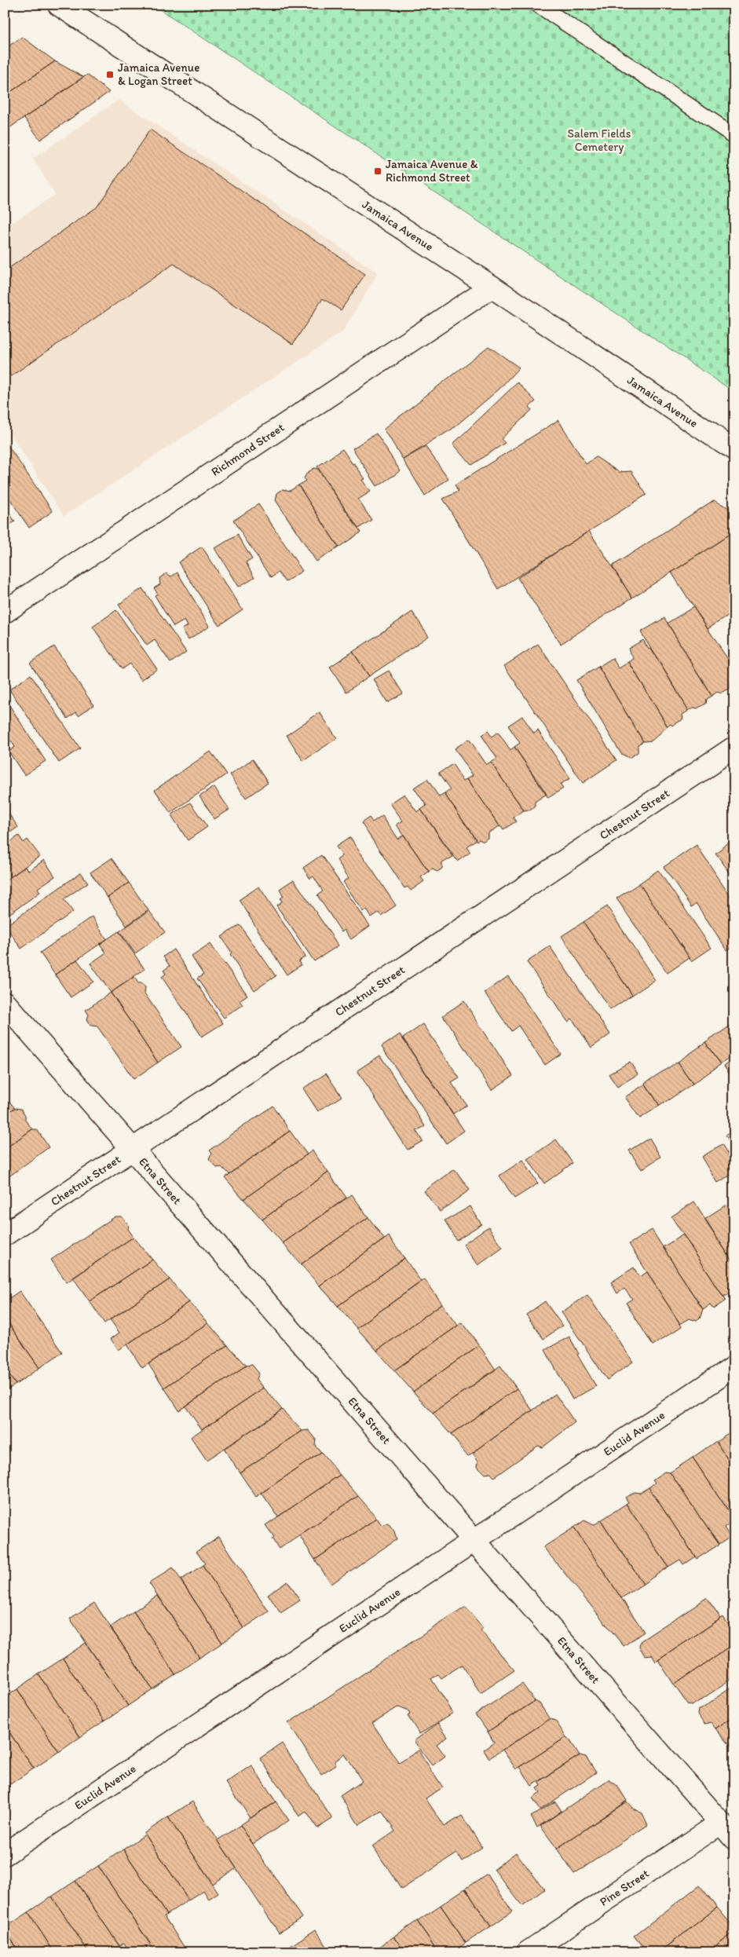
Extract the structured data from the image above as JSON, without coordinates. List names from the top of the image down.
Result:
{
  "streets": {
    "street": [
      "Jamaica Avenue",
      "Richmond Street",
      "Chestnut Street",
      "Etna Street",
      "Euclid Avenue",
      "Pine Street"
    ]
  },
  "crossings": [
    ["Jamaica Avenue", "Richmond Street"],
    ["Chestnut Street", "Etna Street"],
    ["Etna Street", "Euclid Avenue"],
    ["Etna Street", "Pine Street"]
  ],
  "parks": ["Salem Fields Cemetery"],
  "places": {
    "transit": ["Jamaica Avenue & Logan Street", "Jamaica Avenue & Richmond Street"]
  }
}
